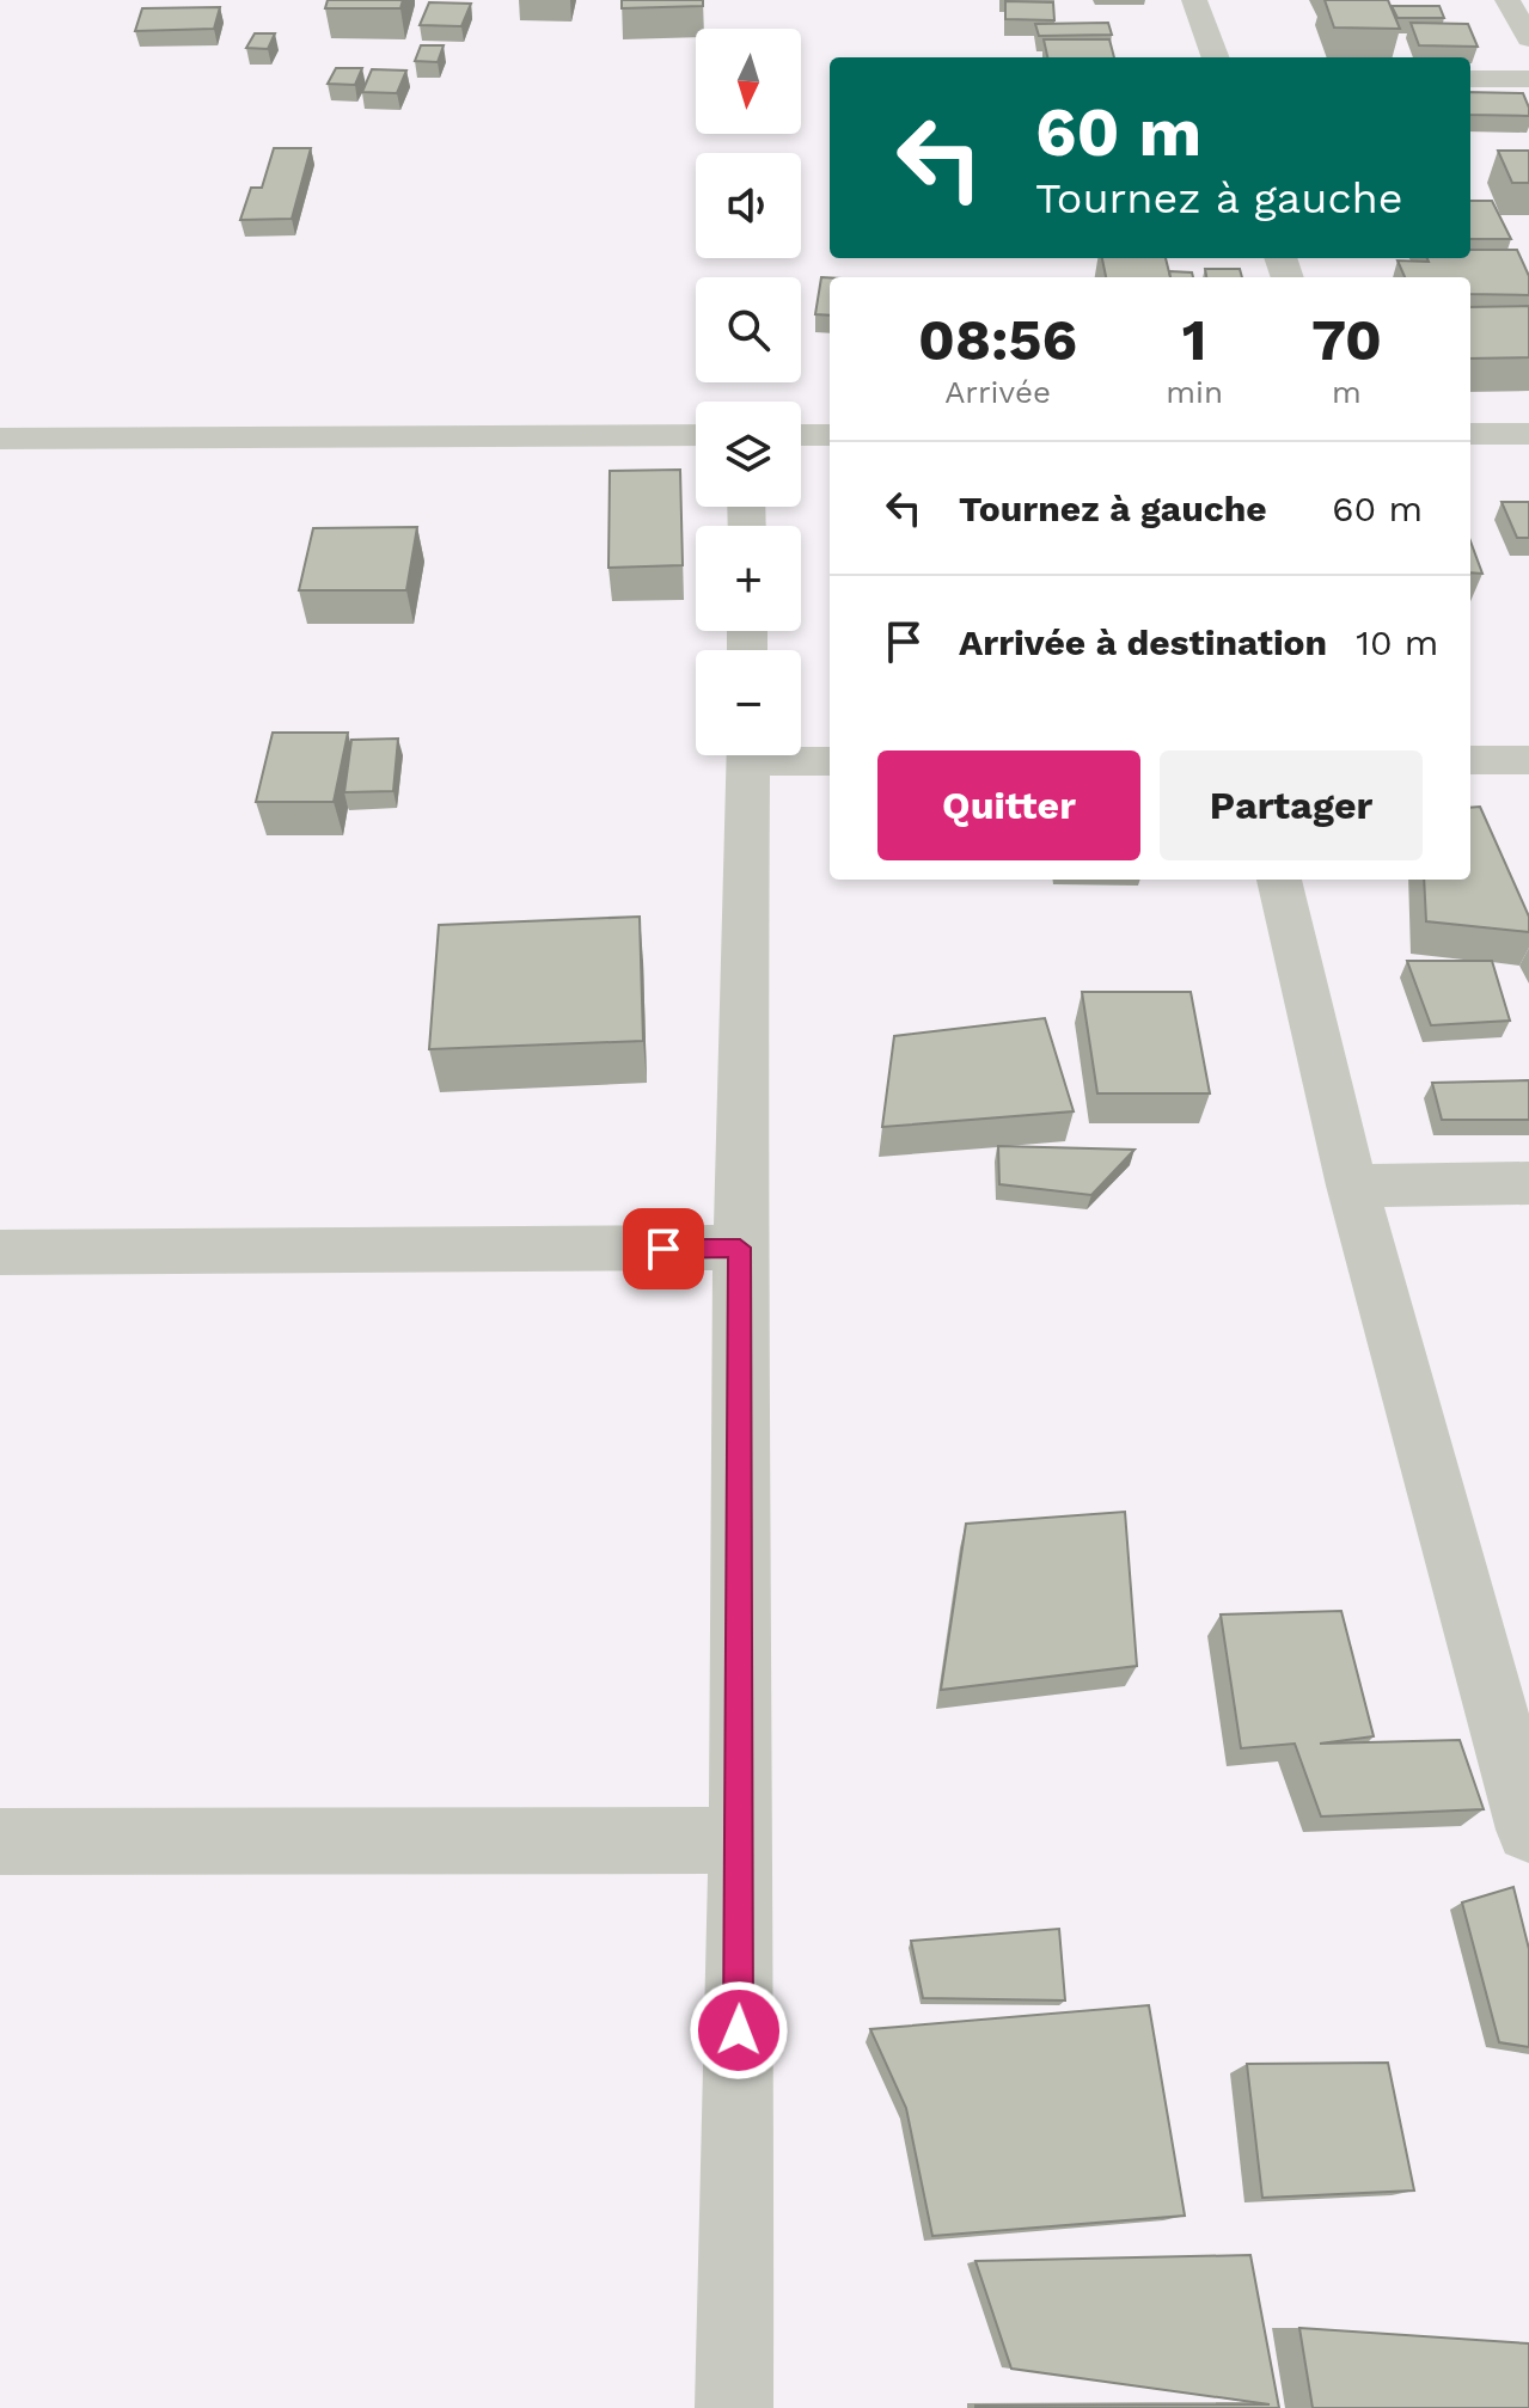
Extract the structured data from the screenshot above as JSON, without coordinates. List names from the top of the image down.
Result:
{
  "north": "bottom",
  "page": {
    "map_buttons": ["+", "−"],
    "turn": ["60 m", "Tournez à gauche"],
    "eta": [
      "08:56",
      "Arrivée",
      "1",
      "min",
      "70",
      "m"
    ],
    "list": [
      {
        "name": "Tournez à gauche",
        "value": "60 m"
      },
      {
        "name": "Arrivée à destination",
        "value": "10 m"
      }
    ],
    "buttons": ["Quitter", "Partager"]
  }
}
